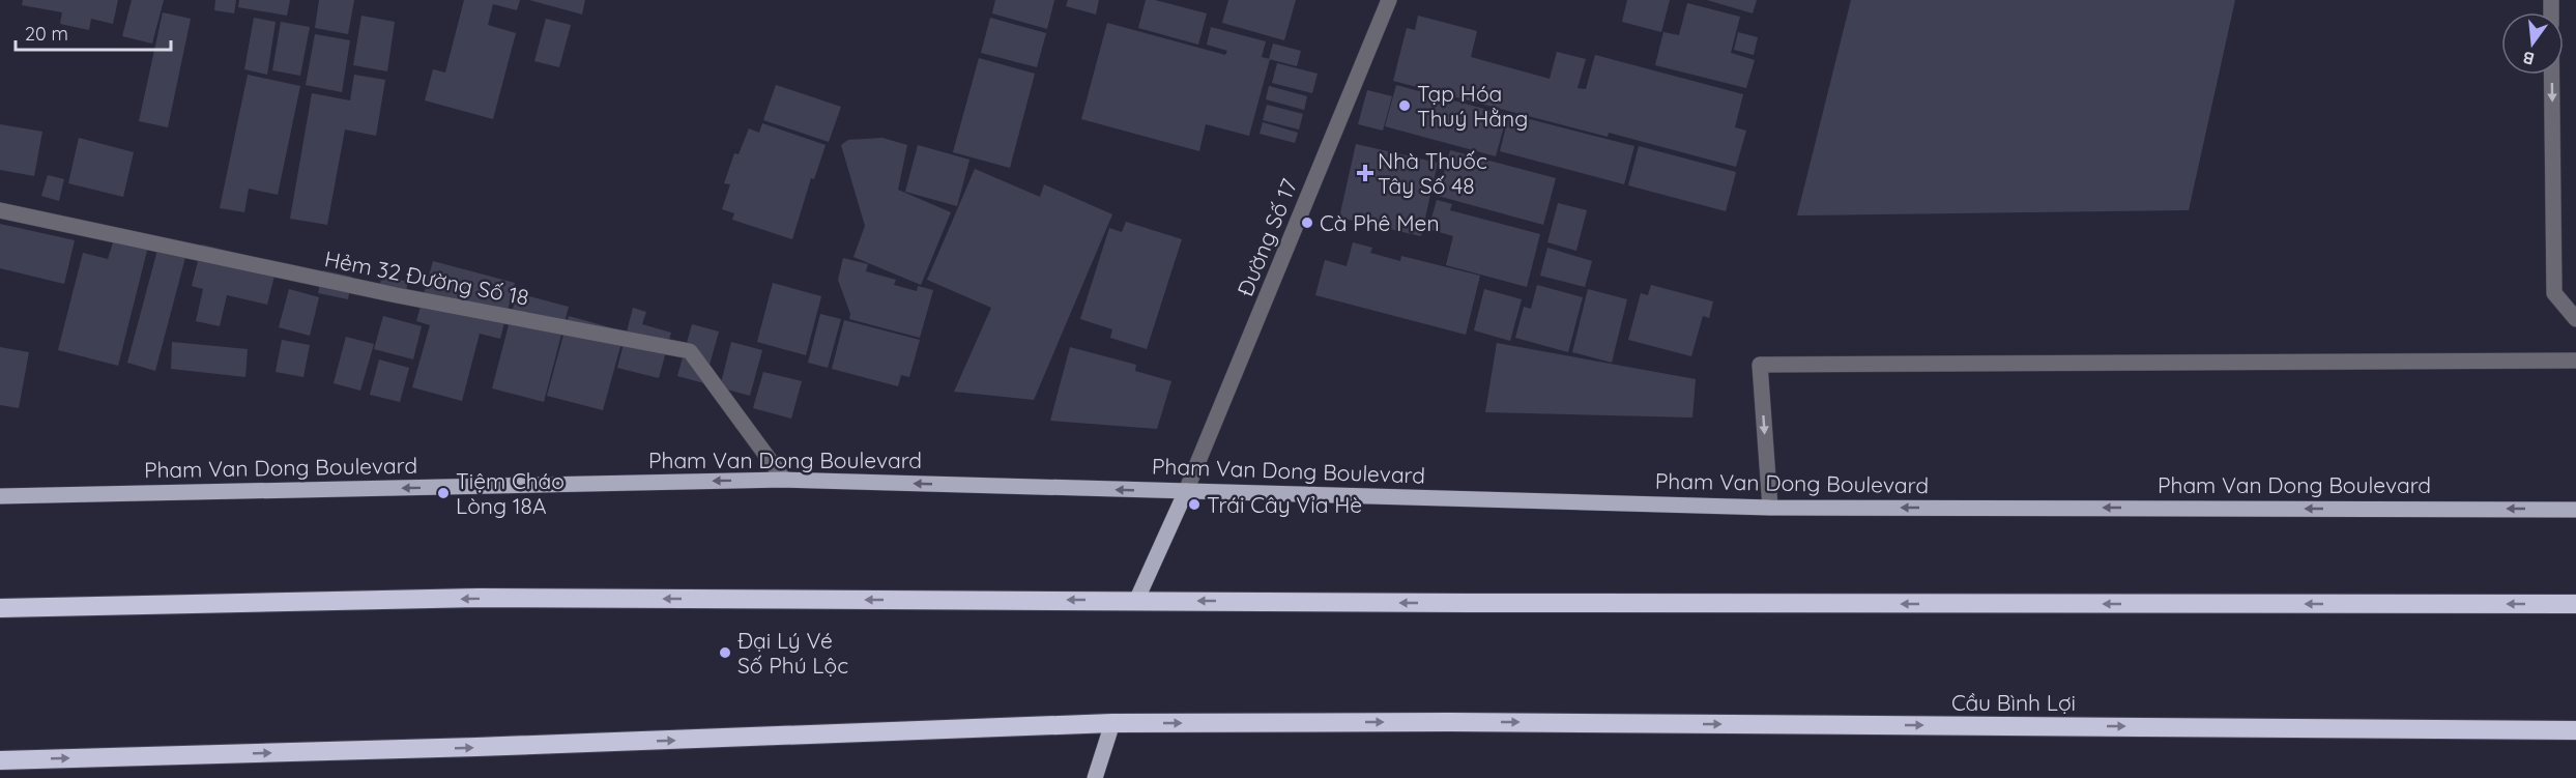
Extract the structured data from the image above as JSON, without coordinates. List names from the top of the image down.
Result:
{
  "streets": {
    "highway": ["Cầu Bình Lợi"],
    "main road": ["Pham Van Dong Boulevard"],
    "street": ["Đường Số 17", "Hẻm 32 Đường Số 18"]
  },
  "crossings": [
    ["Đường Số 17", "Pham Van Dong Boulevard"],
    ["Hẻm 32 Đường Số 18", "Pham Van Dong Boulevard"]
  ],
  "one_way": ["Pham Van Dong Boulevard"],
  "places": {
    "other": [
      "Tạp Hóa Thuý Hằng",
      "Cà Phê Men",
      "Tiệm Cháo Lòng 18A",
      "Trái Cây Vỉa Hè",
      "Đại Lý Vé Số Phú Lộc"
    ],
    "health": ["Nhà Thuốc Tây Số 48"]
  },
  "scale_bar": "20 m",
  "north": "bottom"
}
